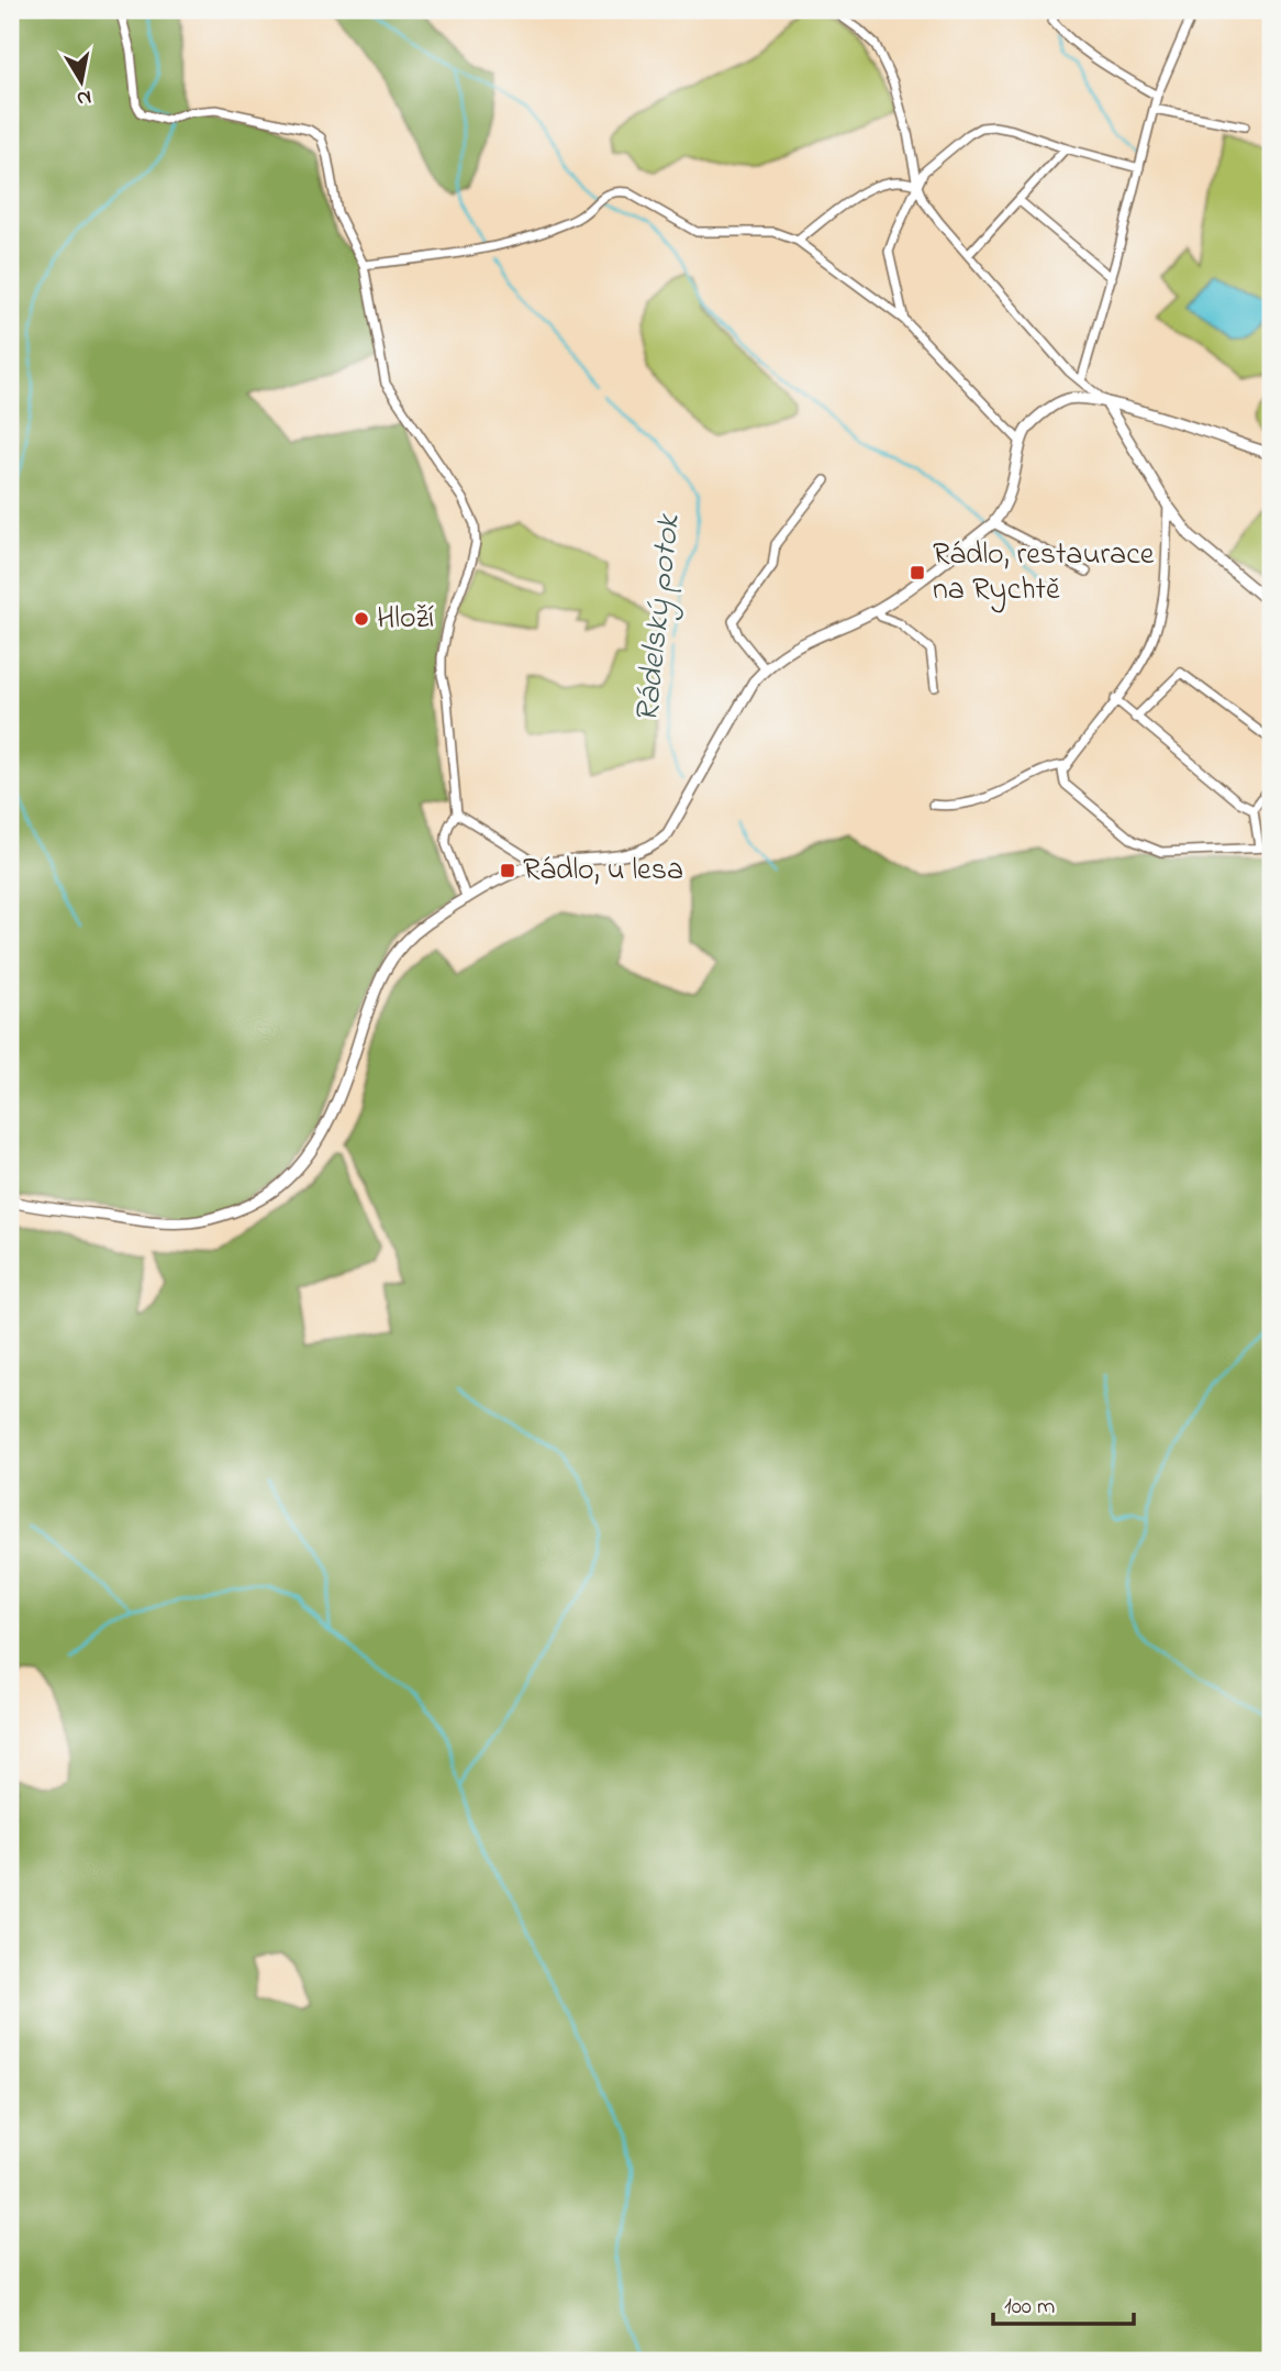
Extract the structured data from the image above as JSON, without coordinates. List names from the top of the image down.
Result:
{
  "water": ["Rádelský potok"],
  "places": {
    "transit": ["Rádlo, restaurace na Rychtě", "Rádlo, u lesa"],
    "other": ["Hloží"]
  },
  "scale_bar": "100 m",
  "north": "bottom"
}
